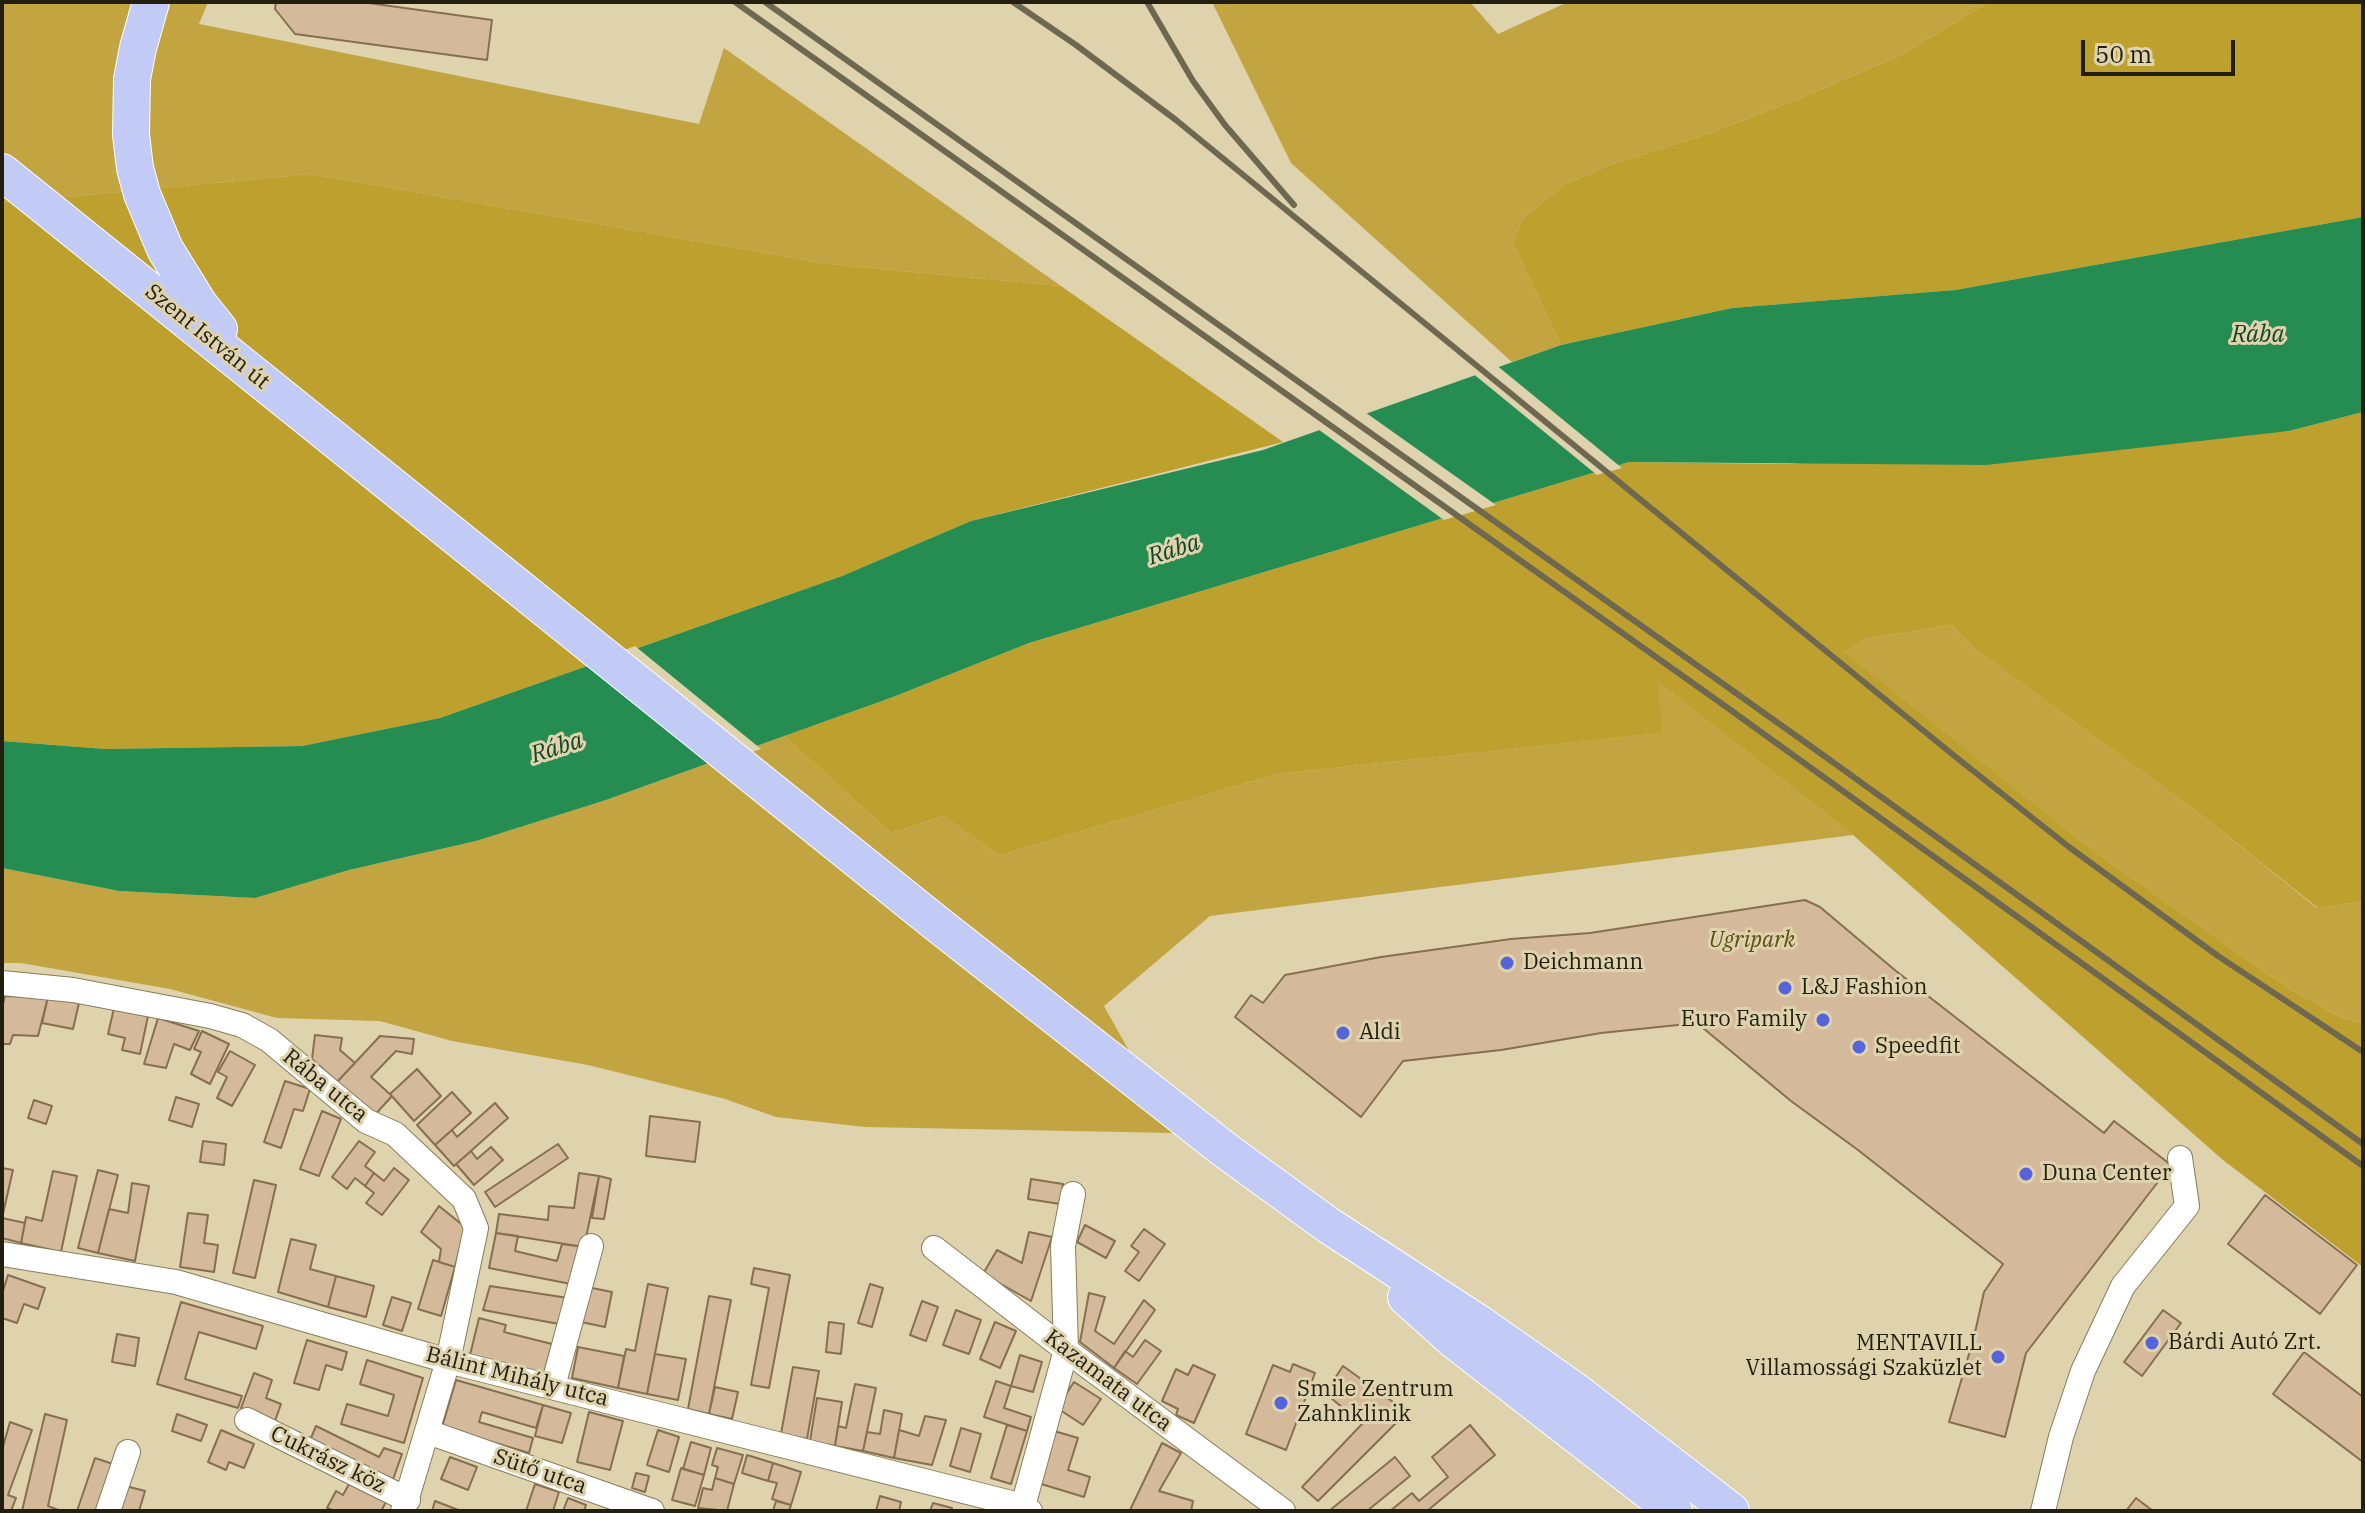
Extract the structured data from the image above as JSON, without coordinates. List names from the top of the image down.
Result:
{
  "streets": {
    "main road": ["Szent István út"],
    "street": [
      "Rába utca",
      "Bálint Mihály utca",
      "Kazamata utca",
      "Cukrász köz",
      "Sütő utca"
    ]
  },
  "crossings": [
    ["Rába utca", "Bálint Mihály utca"],
    ["Rába utca", "Cukrász köz"],
    ["Rába utca", "Sütő utca"]
  ],
  "water": ["Rába"],
  "parks": ["Ugripark"],
  "places": [
    "Deichmann",
    "L&J Fashion",
    "Euro Family",
    "Aldi",
    "Speedfit",
    "Duna Center",
    "Bárdi Autó Zrt.",
    "MENTAVILL Villamossági Szaküzlet",
    "Smile Zentrum Zahnklinik"
  ],
  "scale_bar": "50 m"
}
